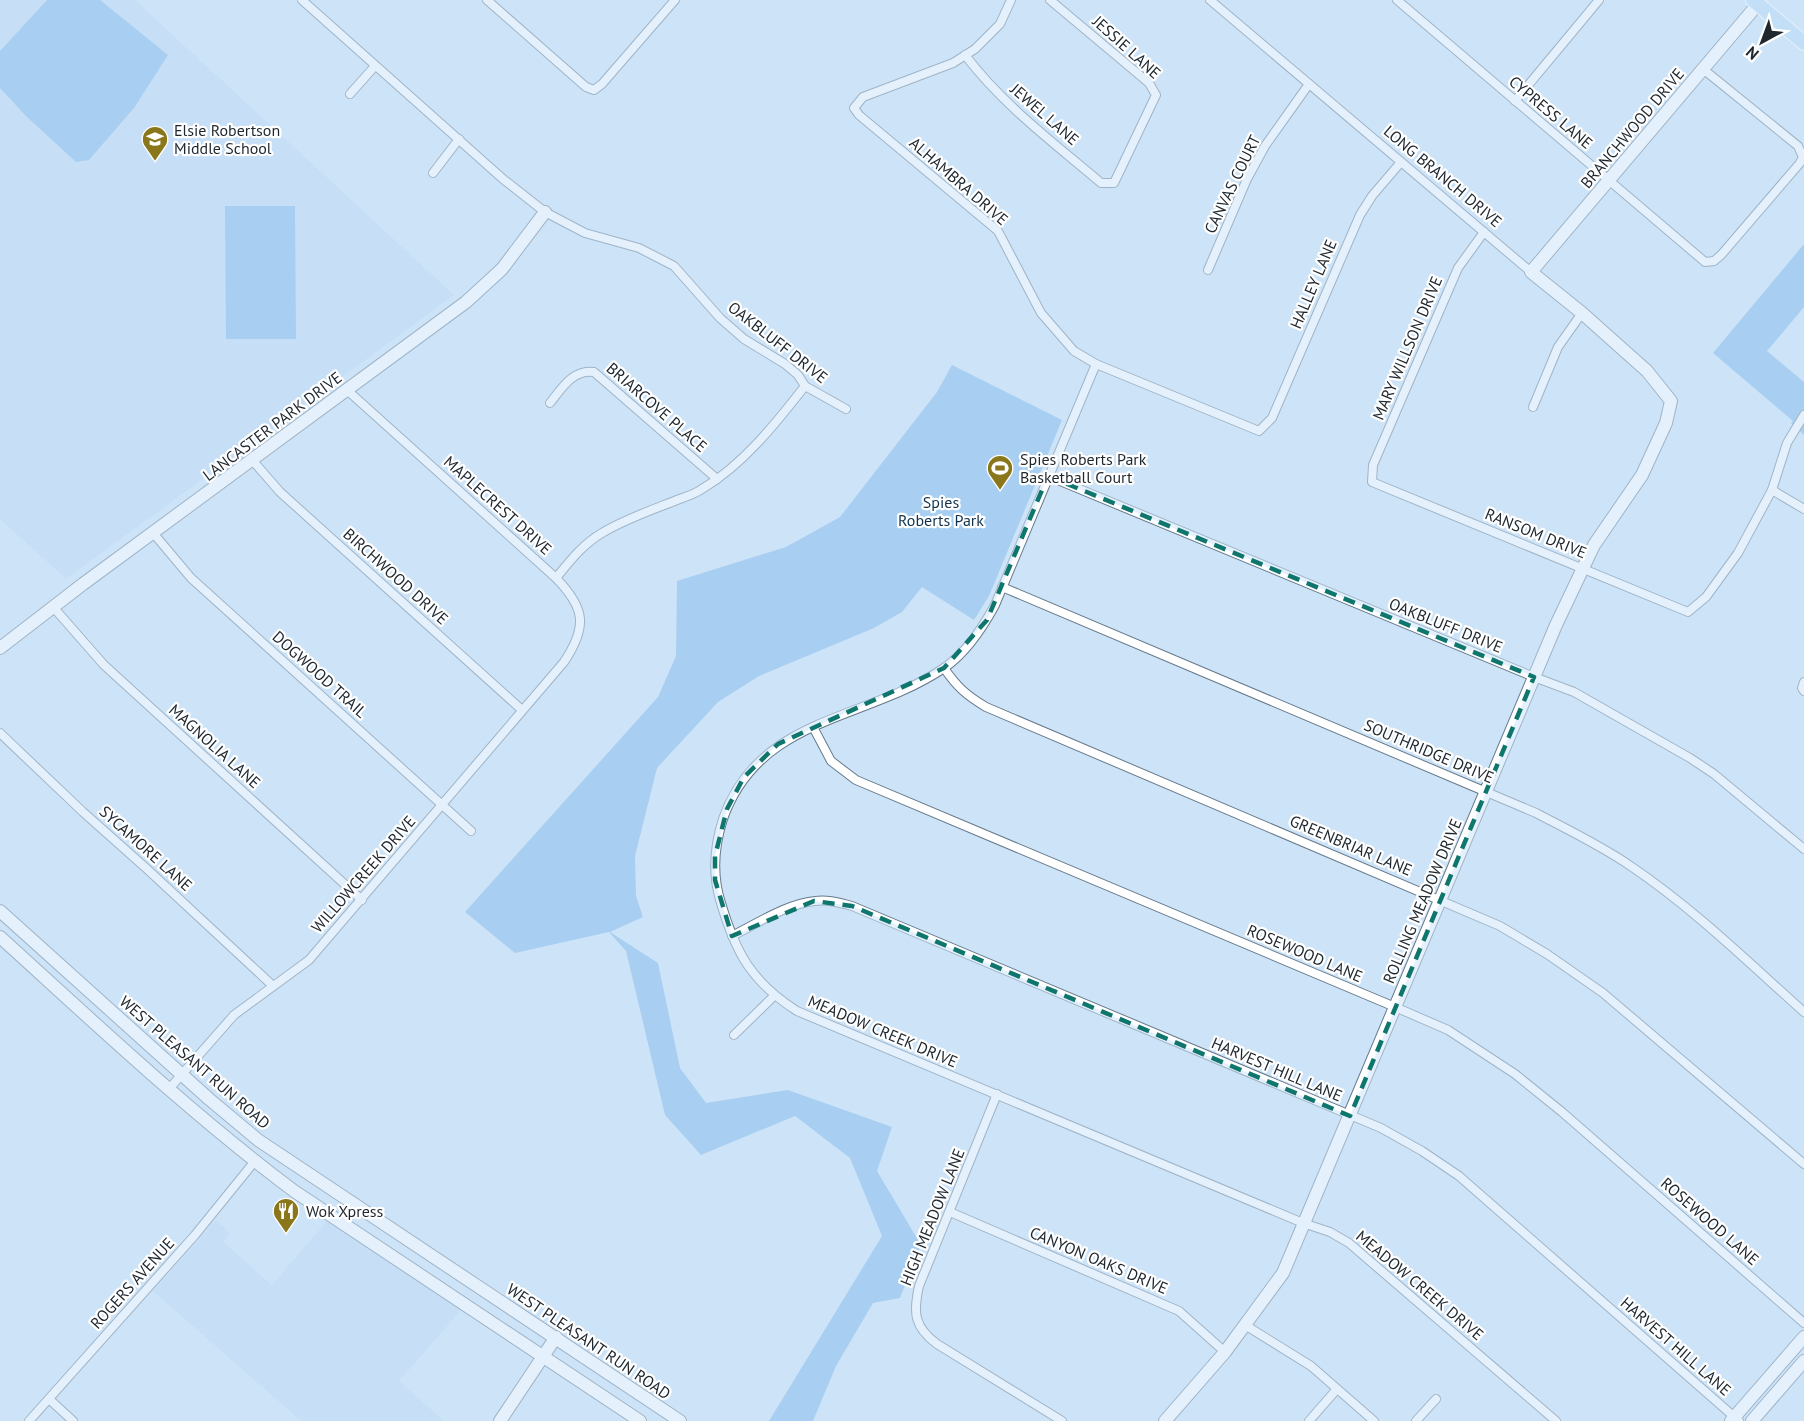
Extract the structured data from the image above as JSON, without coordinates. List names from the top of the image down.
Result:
{
  "streets": {
    "street": [
      "JESSIE LANE",
      "CYPRESS LANE",
      "JEWEL LANE",
      "BRANCHWOOD DRIVE",
      "LONG BRANCH DRIVE",
      "ALHAMBRA DRIVE",
      "CANVAS COURT",
      "HALLEY LANE",
      "OAKBLUFF DRIVE",
      "MARY WILLSON DRIVE",
      "BRIARCOVE PLACE",
      "LANCASTER PARK DRIVE",
      "MAPLECREST DRIVE",
      "RANSOM DRIVE",
      "BIRCHWOOD DRIVE",
      "DOGWOOD TRAIL",
      "MAGNOLIA LANE",
      "SOUTHRIDGE DRIVE",
      "GREENBRIAR LANE",
      "SYCAMORE LANE",
      "WILLOWCREEK DRIVE",
      "ROLLING MEADOW DRIVE",
      "ROSEWOOD LANE",
      "MEADOW CREEK DRIVE",
      "WEST PLEASANT RUN ROAD",
      "HARVEST HILL LANE",
      "HIGH MEADOW LANE",
      "CANYON OAKS DRIVE",
      "ROGERS AVENUE"
    ]
  },
  "crossings": [
    ["JESSIE LANE", "JEWEL LANE"],
    ["CYPRESS LANE", "BRANCHWOOD DRIVE"],
    ["JEWEL LANE", "ALHAMBRA DRIVE"],
    ["BRANCHWOOD DRIVE", "LONG BRANCH DRIVE"],
    ["LONG BRANCH DRIVE", "CANVAS COURT"],
    ["LONG BRANCH DRIVE", "HALLEY LANE"],
    ["LONG BRANCH DRIVE", "MARY WILLSON DRIVE"],
    ["LONG BRANCH DRIVE", "ROLLING MEADOW DRIVE"],
    ["ALHAMBRA DRIVE", "HALLEY LANE"],
    ["ALHAMBRA DRIVE", "MEADOW CREEK DRIVE"],
    ["OAKBLUFF DRIVE", "LANCASTER PARK DRIVE"],
    ["OAKBLUFF DRIVE", "ROLLING MEADOW DRIVE"],
    ["OAKBLUFF DRIVE", "MEADOW CREEK DRIVE"],
    ["MARY WILLSON DRIVE", "RANSOM DRIVE"],
    ["LANCASTER PARK DRIVE", "MAPLECREST DRIVE"],
    ["LANCASTER PARK DRIVE", "BIRCHWOOD DRIVE"],
    ["LANCASTER PARK DRIVE", "DOGWOOD TRAIL"],
    ["LANCASTER PARK DRIVE", "MAGNOLIA LANE"],
    ["MAPLECREST DRIVE", "WILLOWCREEK DRIVE"],
    ["RANSOM DRIVE", "ROLLING MEADOW DRIVE"],
    ["BIRCHWOOD DRIVE", "WILLOWCREEK DRIVE"],
    ["DOGWOOD TRAIL", "WILLOWCREEK DRIVE"],
    ["MAGNOLIA LANE", "WILLOWCREEK DRIVE"],
    ["SOUTHRIDGE DRIVE", "ROLLING MEADOW DRIVE"],
    ["SOUTHRIDGE DRIVE", "MEADOW CREEK DRIVE"],
    ["GREENBRIAR LANE", "ROLLING MEADOW DRIVE"],
    ["GREENBRIAR LANE", "MEADOW CREEK DRIVE"],
    ["SYCAMORE LANE", "WILLOWCREEK DRIVE"],
    ["WILLOWCREEK DRIVE", "WEST PLEASANT RUN ROAD"],
    ["ROLLING MEADOW DRIVE", "ROSEWOOD LANE"],
    ["ROLLING MEADOW DRIVE", "MEADOW CREEK DRIVE"],
    ["ROLLING MEADOW DRIVE", "HARVEST HILL LANE"],
    ["ROLLING MEADOW DRIVE", "CANYON OAKS DRIVE"],
    ["ROSEWOOD LANE", "MEADOW CREEK DRIVE"],
    ["MEADOW CREEK DRIVE", "HARVEST HILL LANE"],
    ["MEADOW CREEK DRIVE", "HIGH MEADOW LANE"],
    ["HIGH MEADOW LANE", "CANYON OAKS DRIVE"]
  ],
  "parks": ["Spies Roberts Park"],
  "places": {
    "school or university": ["Elsie Robertson Middle School"],
    "sports": ["Spies Roberts Park Basketball Court"],
    "restaurant": ["Wok Xpress"]
  },
  "north": "bottom left"
}
